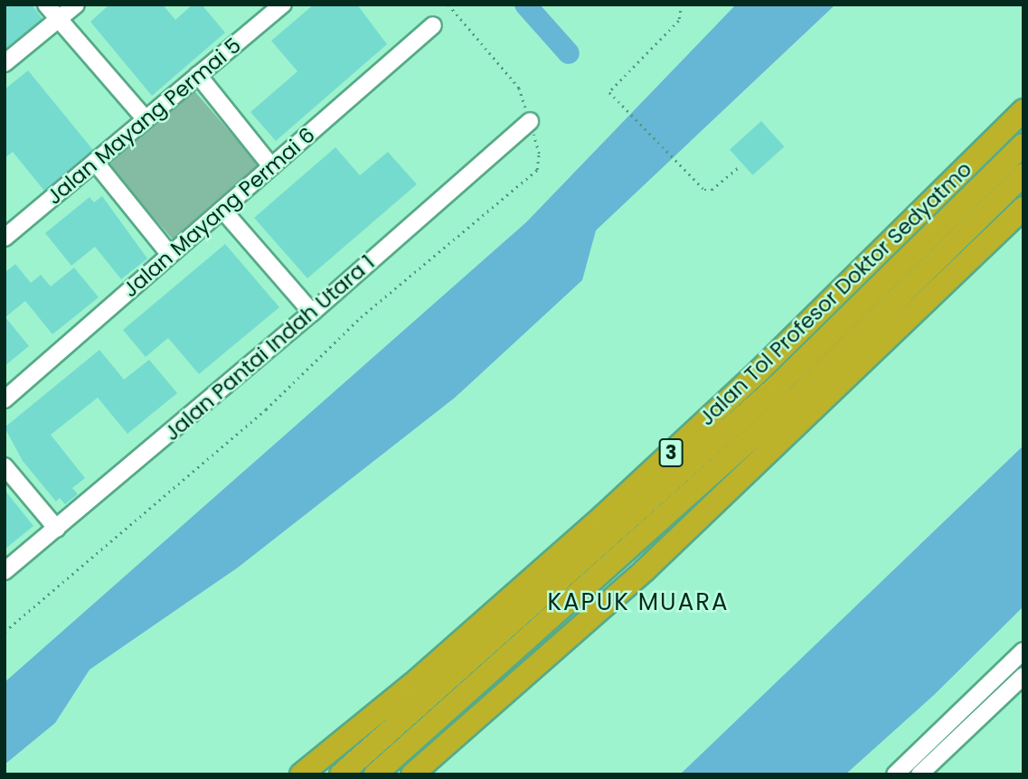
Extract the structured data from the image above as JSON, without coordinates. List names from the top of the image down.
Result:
{
  "streets": {
    "highway": ["Jalan Tol Profesor Doktor Sedyatmo", "3"],
    "street": ["Jalan Mayang Permai 5", "Jalan Mayang Permai 6", "Jalan Pantai Indah Utara 1"]
  },
  "districts": ["KAPUK MUARA"]
}
